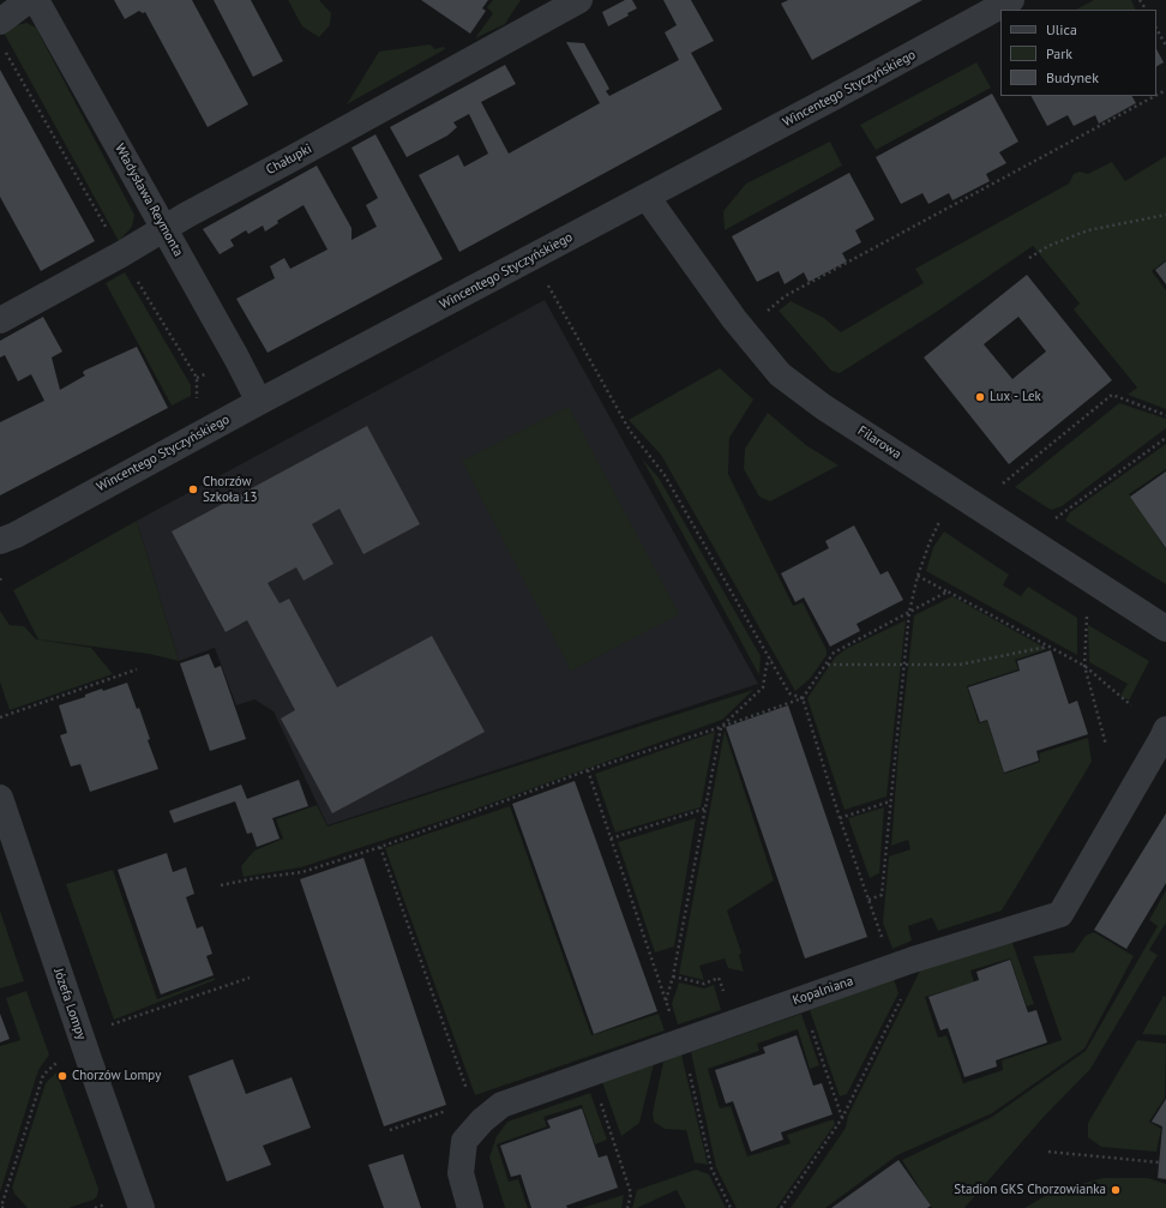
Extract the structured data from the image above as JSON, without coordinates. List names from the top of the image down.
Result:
{
  "streets": {
    "street": [
      "Wincentego Styczyńskiego",
      "Chałupki",
      "Władysława Reymonta",
      "Filarowa",
      "Kopalniana",
      "Józefa Lompy"
    ]
  },
  "crossings": [
    ["Wincentego Styczyńskiego", "Władysława Reymonta"],
    ["Wincentego Styczyńskiego", "Filarowa"],
    ["Chałupki", "Władysława Reymonta"]
  ],
  "places": [
    "Lux - Lek",
    "Chorzów Szkoła 13",
    "Chorzów Lompy",
    "Stadion GKS Chorzowianka"
  ],
  "legend": ["Ulica", "Park", "Budynek"]
}
